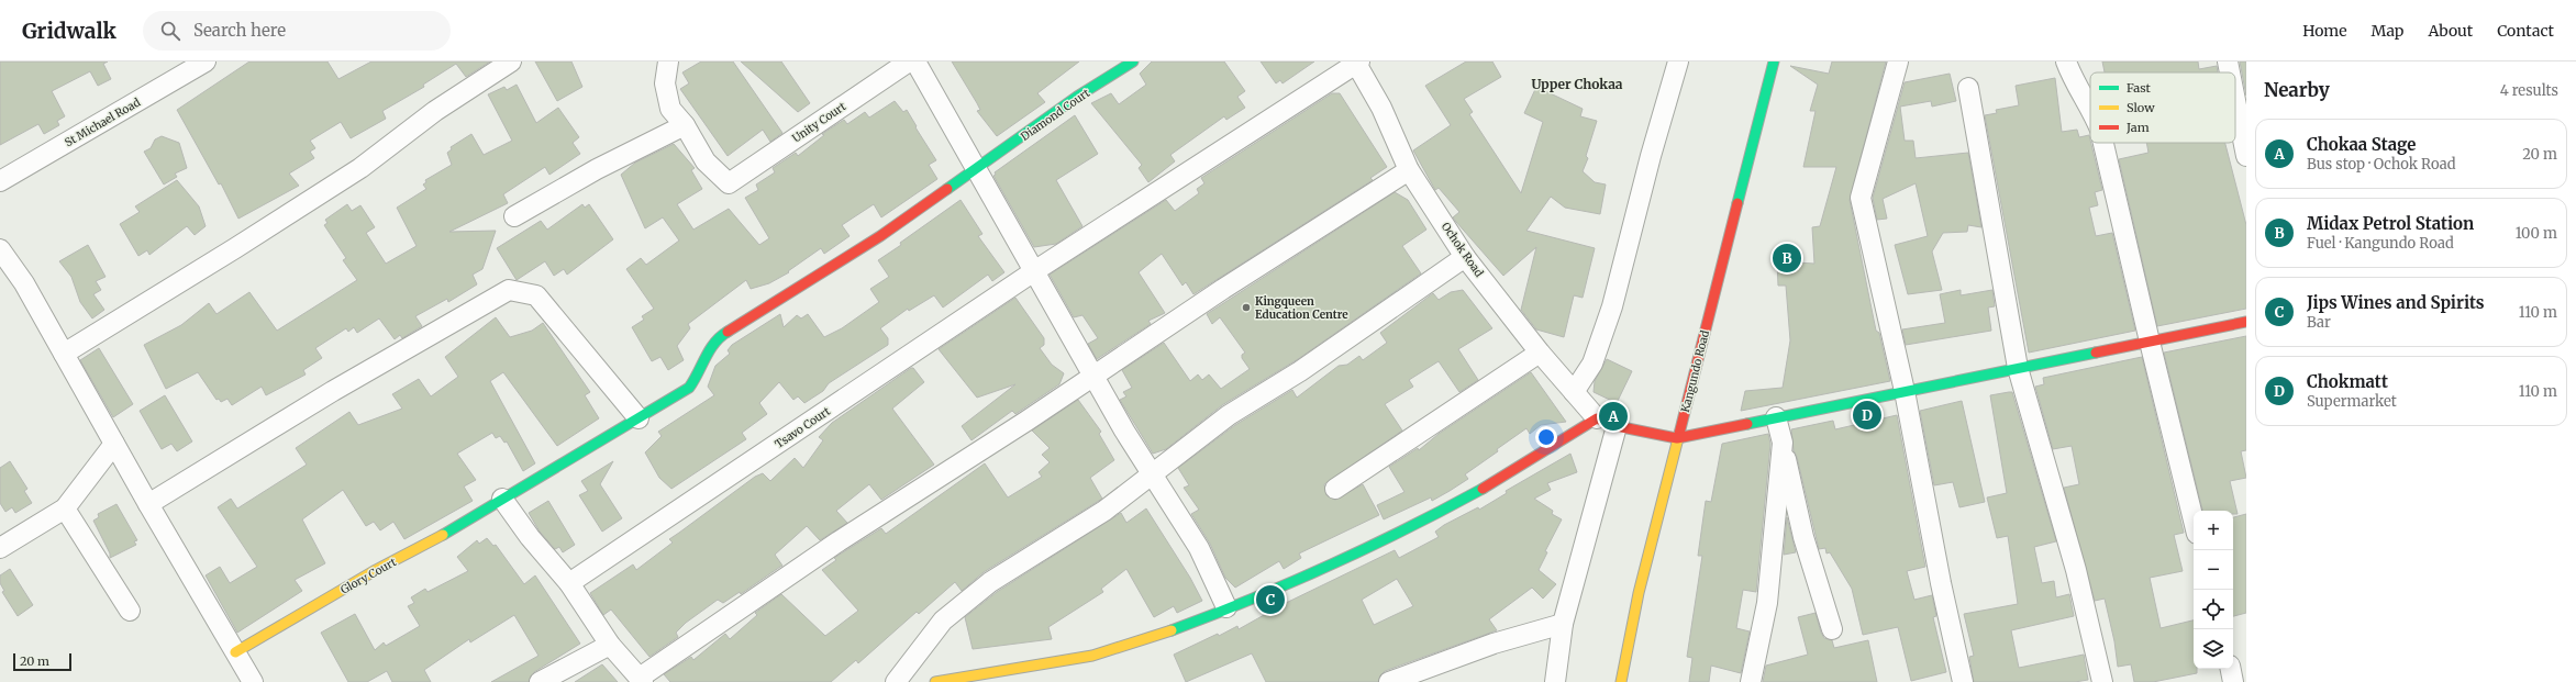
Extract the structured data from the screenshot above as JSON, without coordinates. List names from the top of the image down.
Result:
{
  "streets": {
    "main road": ["Diamond Court", "Kangundo Road", "Glory Court"],
    "street": [
      "St Michael Road",
      "Unity Court",
      "Ochok Road",
      "Tsavo Court"
    ]
  },
  "crossings": [
    ["Diamond Court", "Glory Court"],
    ["Ochok Road", "Tsavo Court"]
  ],
  "districts": ["Upper Chokaa"],
  "places": ["Kingqueen Education Centre"],
  "legend": ["Fast", "Slow", "Jam"],
  "scale_bar": "20 m",
  "page": {
    "header": "Gridwalk",
    "search": "Search here",
    "nav": [
      "Home",
      "Map",
      "About",
      "Contact"
    ],
    "heading": ["Nearby", "4 results"],
    "list": [
      {
        "mark": "A",
        "name": "Chokaa Stage",
        "note": "Bus stop · Ochok Road",
        "value": "20 m"
      },
      {
        "mark": "B",
        "name": "Midax Petrol Station",
        "note": "Fuel · Kangundo Road",
        "value": "100 m"
      },
      {
        "mark": "C",
        "name": "Jips Wines and Spirits",
        "note": "Bar",
        "value": "110 m"
      },
      {
        "mark": "D",
        "name": "Chokmatt",
        "note": "Supermarket",
        "value": "110 m"
      }
    ],
    "pins": [
      "B",
      "D",
      "A",
      "C"
    ],
    "map_buttons": ["+", "−"],
    "scale": "20 m"
  }
}
